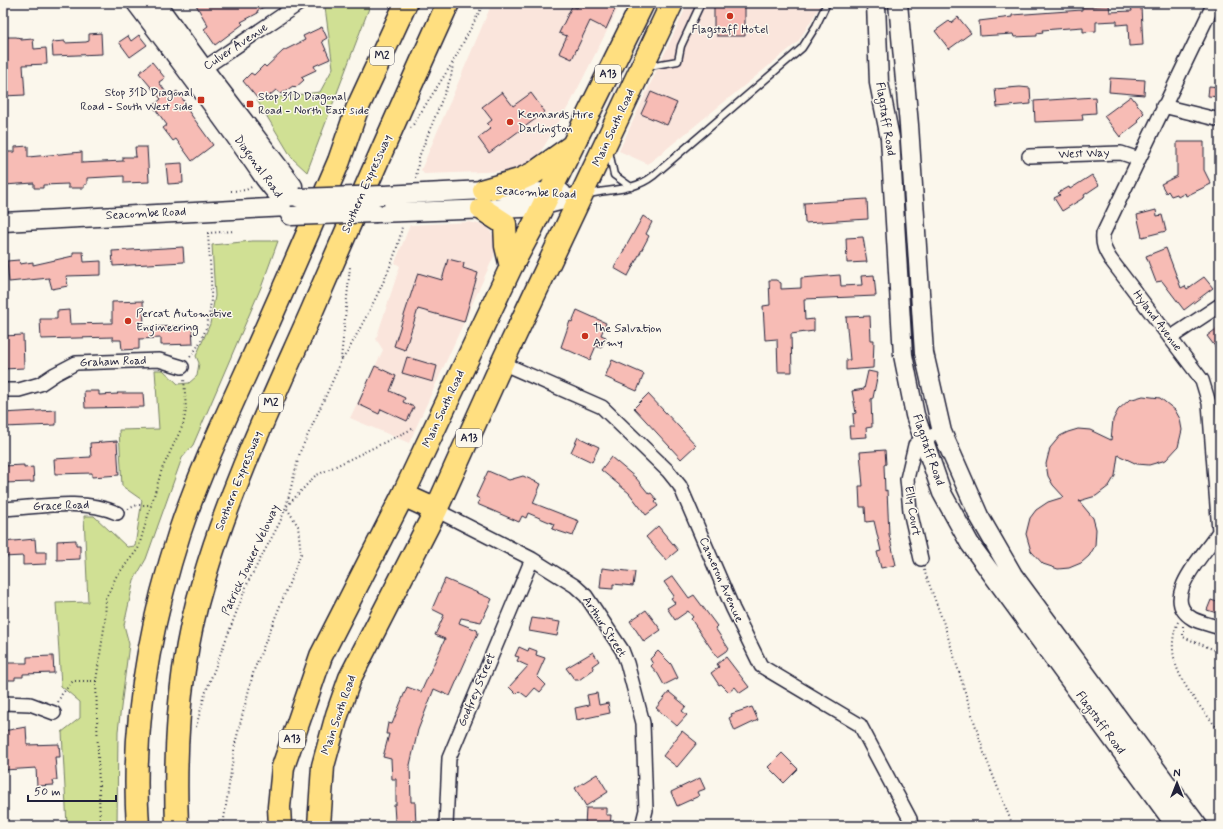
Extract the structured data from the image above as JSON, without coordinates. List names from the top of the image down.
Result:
{
  "streets": {
    "highway": [
      "M2",
      "A13",
      "Main South Road",
      "Southern Expressway"
    ],
    "main road": ["Flagstaff Road", "Diagonal Road", "Seacombe Road"],
    "street": [
      "Culver Avenue",
      "West Way",
      "Hyland Avenue",
      "Graham Road",
      "Grace Road",
      "Elly Court",
      "Cameron Avenue",
      "Arthur Street",
      "Godfrey Street"
    ],
    "path": ["Patrick Jonker Veloway"]
  },
  "crossings": [
    ["Culver Avenue", "Diagonal Road"],
    ["A13", "Main South Road"],
    ["A13", "Seacombe Road"],
    ["Flagstaff Road", "Elly Court"],
    ["Main South Road", "Seacombe Road"],
    ["Main South Road", "Cameron Avenue"],
    ["Main South Road", "Arthur Street"],
    ["West Way", "Hyland Avenue"],
    ["Diagonal Road", "Seacombe Road"],
    ["Arthur Street", "Godfrey Street"]
  ],
  "places": {
    "other": [
      "Flagstaff Hotel",
      "Kennards Hire Darlington",
      "Percat Automotive Engineering",
      "The Salvation Army"
    ],
    "transit": ["Stop 31D Diagonal Road - South West side", "Stop 31D Diagonal Road - North East side"]
  },
  "scale_bar": "50 m",
  "north": "top"
}
